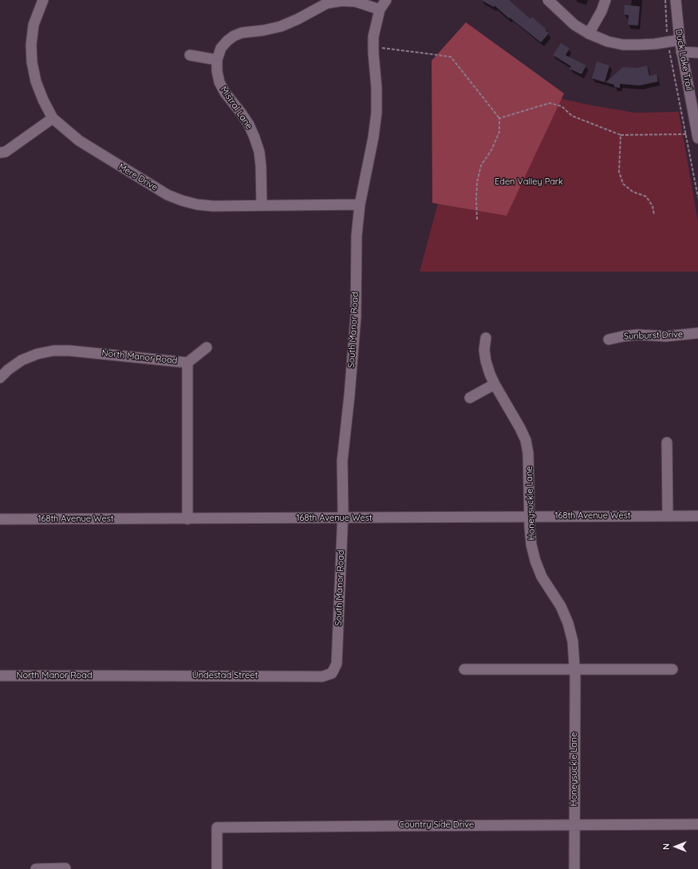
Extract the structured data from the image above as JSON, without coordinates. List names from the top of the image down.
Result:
{
  "streets": {
    "street": [
      "Duck Lake Trail",
      "Mistral Lane",
      "Mere Drive",
      "South Manor Road",
      "Sunburst Drive",
      "North Manor Road",
      "Honeysuckle Lane",
      "168th Avenue West",
      "Undestad Street",
      "Country Side Drive"
    ]
  },
  "crossings": [
    ["Mistral Lane", "Mere Drive"],
    ["Mistral Lane", "South Manor Road"],
    ["Mere Drive", "South Manor Road"],
    ["South Manor Road", "168th Avenue West"],
    ["South Manor Road", "Undestad Street"],
    ["North Manor Road", "168th Avenue West"],
    ["North Manor Road", "Undestad Street"],
    ["Honeysuckle Lane", "168th Avenue West"],
    ["Honeysuckle Lane", "Country Side Drive"]
  ],
  "parks": ["Eden Valley Park"],
  "north": "left"
}
